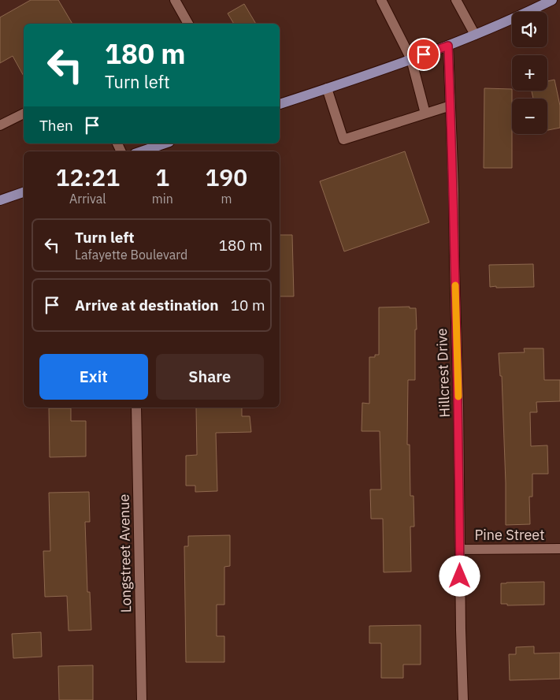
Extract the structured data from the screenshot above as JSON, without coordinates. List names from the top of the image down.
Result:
{
  "streets": {
    "street": ["Hillcrest Drive", "Pine Street", "Longstreet Avenue"]
  },
  "crossings": [
    ["Hillcrest Drive", "Pine Street"]
  ],
  "page": {
    "map_buttons": ["+", "−"],
    "turn": ["180 m", "Turn left"],
    "then": "Then",
    "eta": [
      "12:21",
      "Arrival",
      "1",
      "min",
      "190",
      "m"
    ],
    "list": [
      {
        "name": "Turn left",
        "note": "Lafayette Boulevard",
        "value": "180 m"
      },
      {
        "name": "Arrive at destination",
        "value": "10 m"
      }
    ],
    "buttons": ["Exit", "Share"]
  }
}
